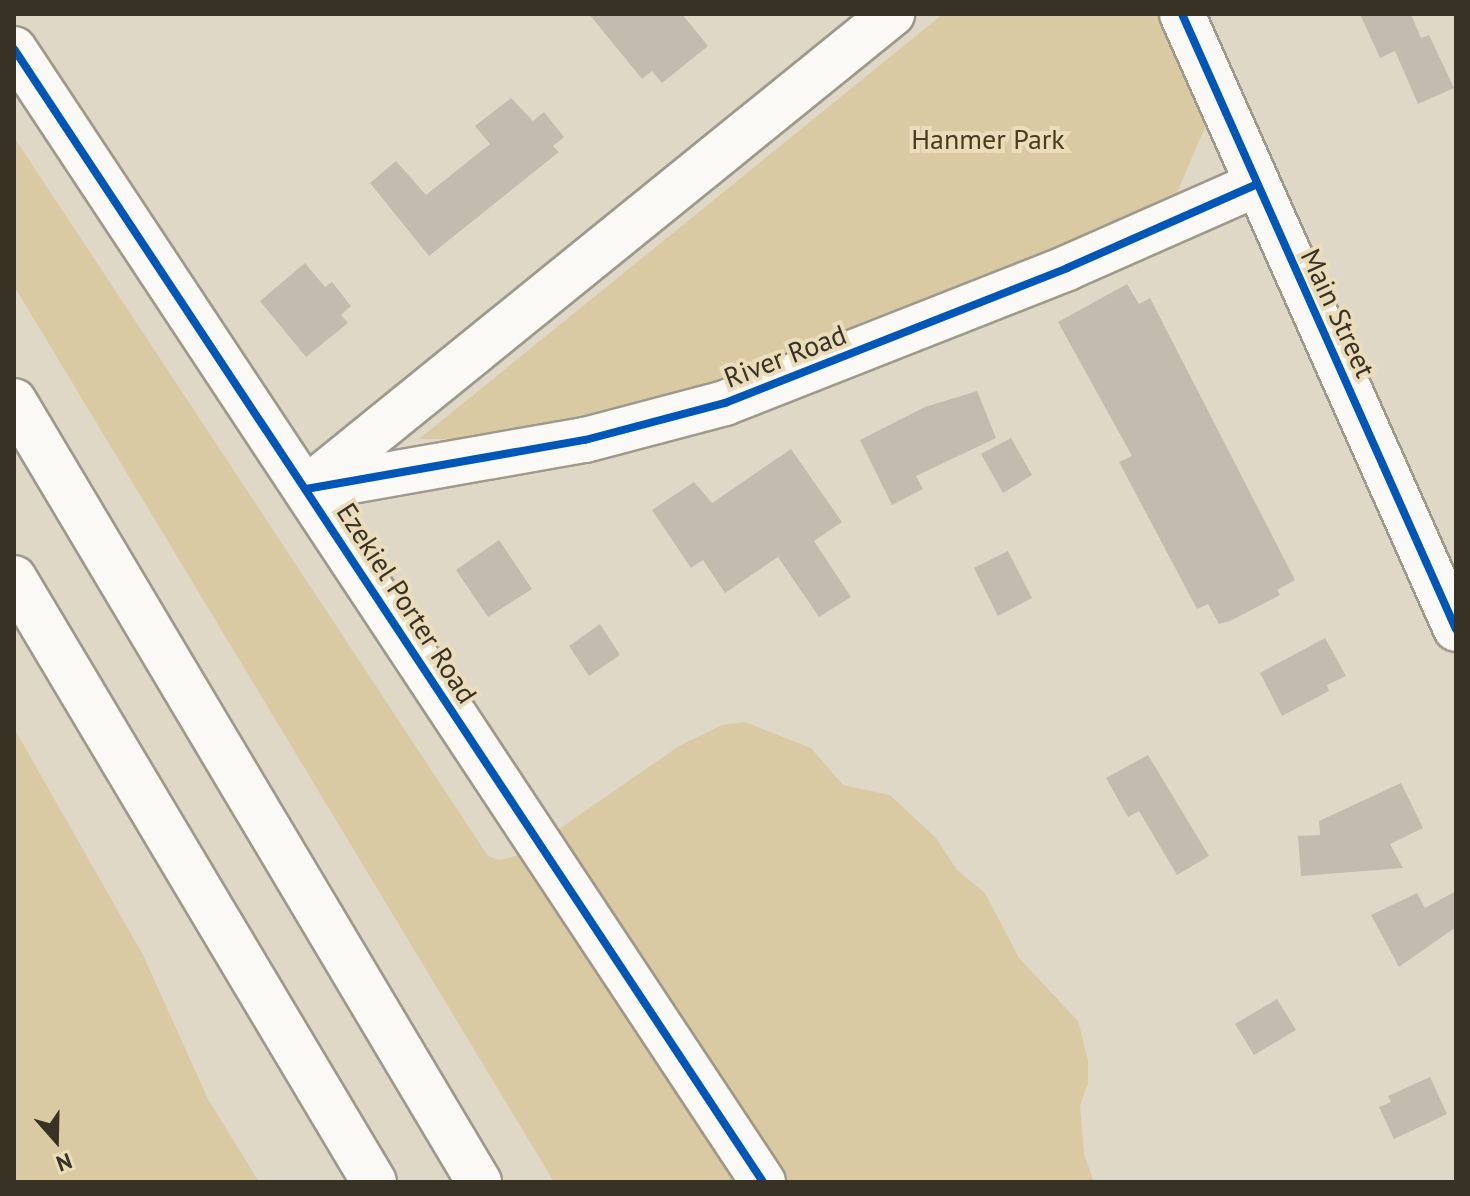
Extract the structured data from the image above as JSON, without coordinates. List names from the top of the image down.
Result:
{
  "streets": {
    "main road": ["Main Street", "River Road", "Ezekiel Porter Road"]
  },
  "crossings": [
    ["Main Street", "River Road"],
    ["River Road", "Ezekiel Porter Road"]
  ],
  "parks": ["Hanmer Park"],
  "north": "bottom"
}
